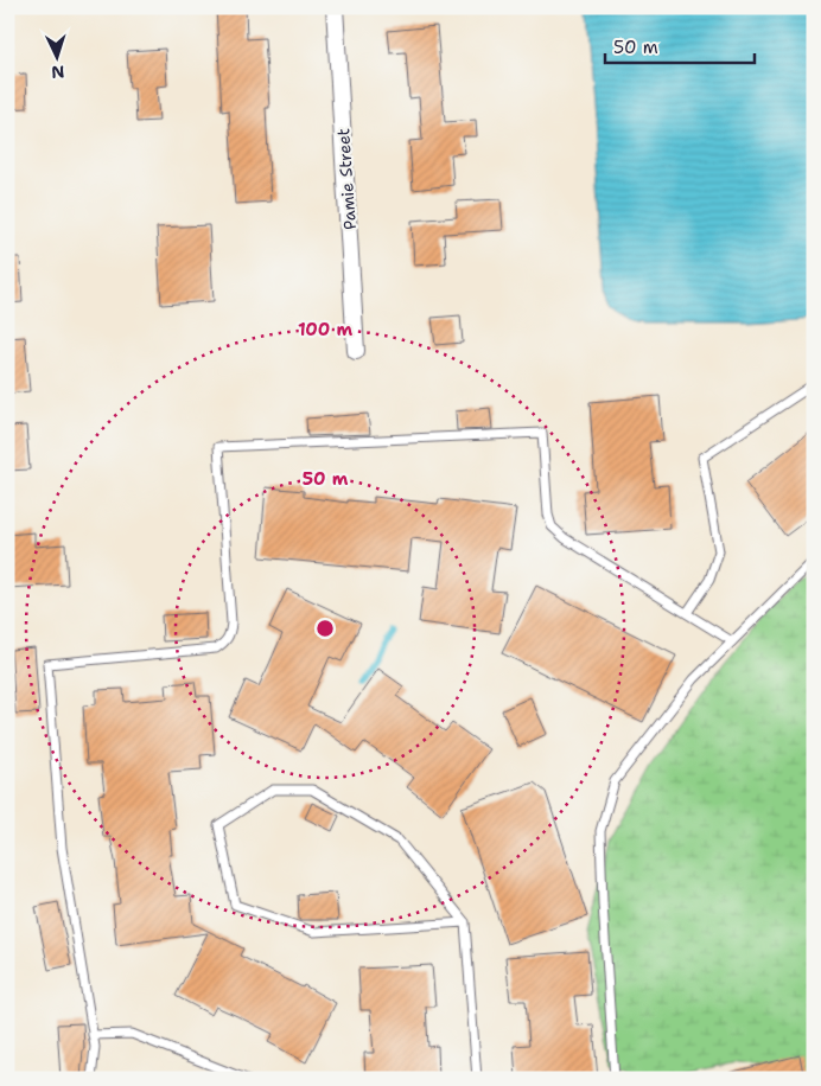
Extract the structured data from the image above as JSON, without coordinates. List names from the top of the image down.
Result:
{
  "streets": {
    "street": ["Pamie Street"]
  },
  "scale_bar": "50 m",
  "north": "bottom",
  "rings": ["100 m", "50 m"]
}
